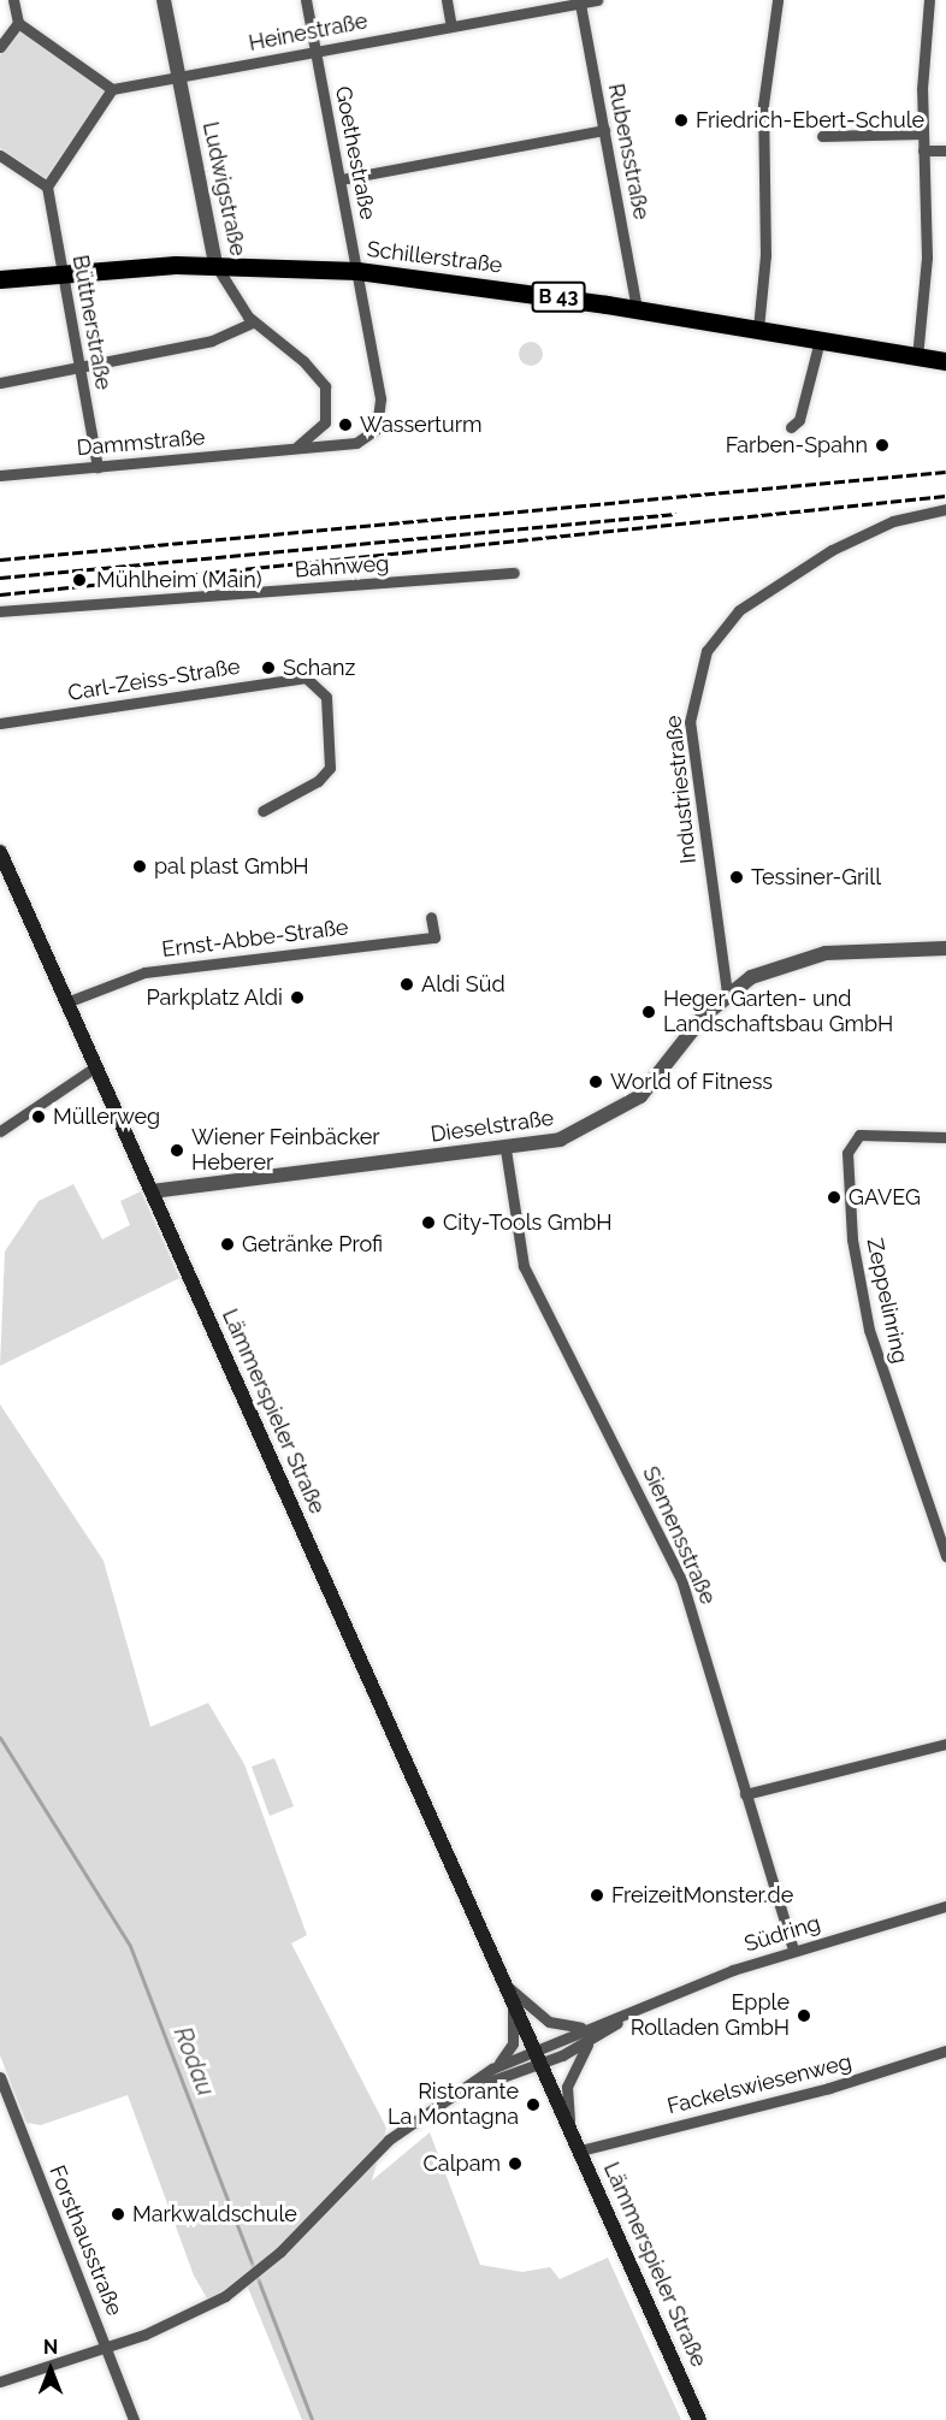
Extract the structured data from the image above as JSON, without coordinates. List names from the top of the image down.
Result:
{
  "streets": {
    "main road": ["Schillerstraße", "B 43", "Lämmerspieler Straße"],
    "street": [
      "Heinestraße",
      "Rubensstraße",
      "Goethestraße",
      "Ludwigstraße",
      "Büttnerstraße",
      "Dammstraße",
      "Bahnweg",
      "Carl-Zeiss-Straße",
      "Industriestraße",
      "Ernst-Abbe-Straße",
      "Dieselstraße",
      "Zeppelinring",
      "Siemensstraße",
      "Südring",
      "Fackelswiesenweg",
      "Forsthausstraße"
    ]
  },
  "crossings": [
    ["Heinestraße", "Rubensstraße"],
    ["Heinestraße", "Goethestraße"],
    ["Heinestraße", "Ludwigstraße"],
    ["Rubensstraße", "Schillerstraße"],
    ["Goethestraße", "Ludwigstraße"],
    ["Goethestraße", "Schillerstraße"],
    ["Goethestraße", "Dammstraße"],
    ["Ludwigstraße", "Schillerstraße"],
    ["Ludwigstraße", "Dammstraße"],
    ["Schillerstraße", "Büttnerstraße"],
    ["Büttnerstraße", "Dammstraße"],
    ["Industriestraße", "Dieselstraße"],
    ["Ernst-Abbe-Straße", "Lämmerspieler Straße"],
    ["Dieselstraße", "Lämmerspieler Straße"],
    ["Dieselstraße", "Siemensstraße"],
    ["Lämmerspieler Straße", "Südring"],
    ["Lämmerspieler Straße", "Fackelswiesenweg"],
    ["Siemensstraße", "Südring"]
  ],
  "water": ["Rodau"],
  "places": [
    "Friedrich-Ebert-Schule",
    "Wasserturm",
    "Farben-Spahn",
    "Mühlheim (Main)",
    "Schanz",
    "pal plast GmbH",
    "Tessiner-Grill",
    "Aldi Süd",
    "Parkplatz Aldi",
    "Heger Garten- und Landschaftsbau GmbH",
    "World of Fitness",
    "Müllerweg",
    "Wiener Feinbäcker Heberer",
    "GAVEG",
    "City-Tools GmbH",
    "Getränke Profi",
    "FreizeitMonster.de",
    "Epple Rolladen GmbH",
    "Ristorante La Montagna",
    "Calpam",
    "Markwaldschule"
  ],
  "north": "top"
}
